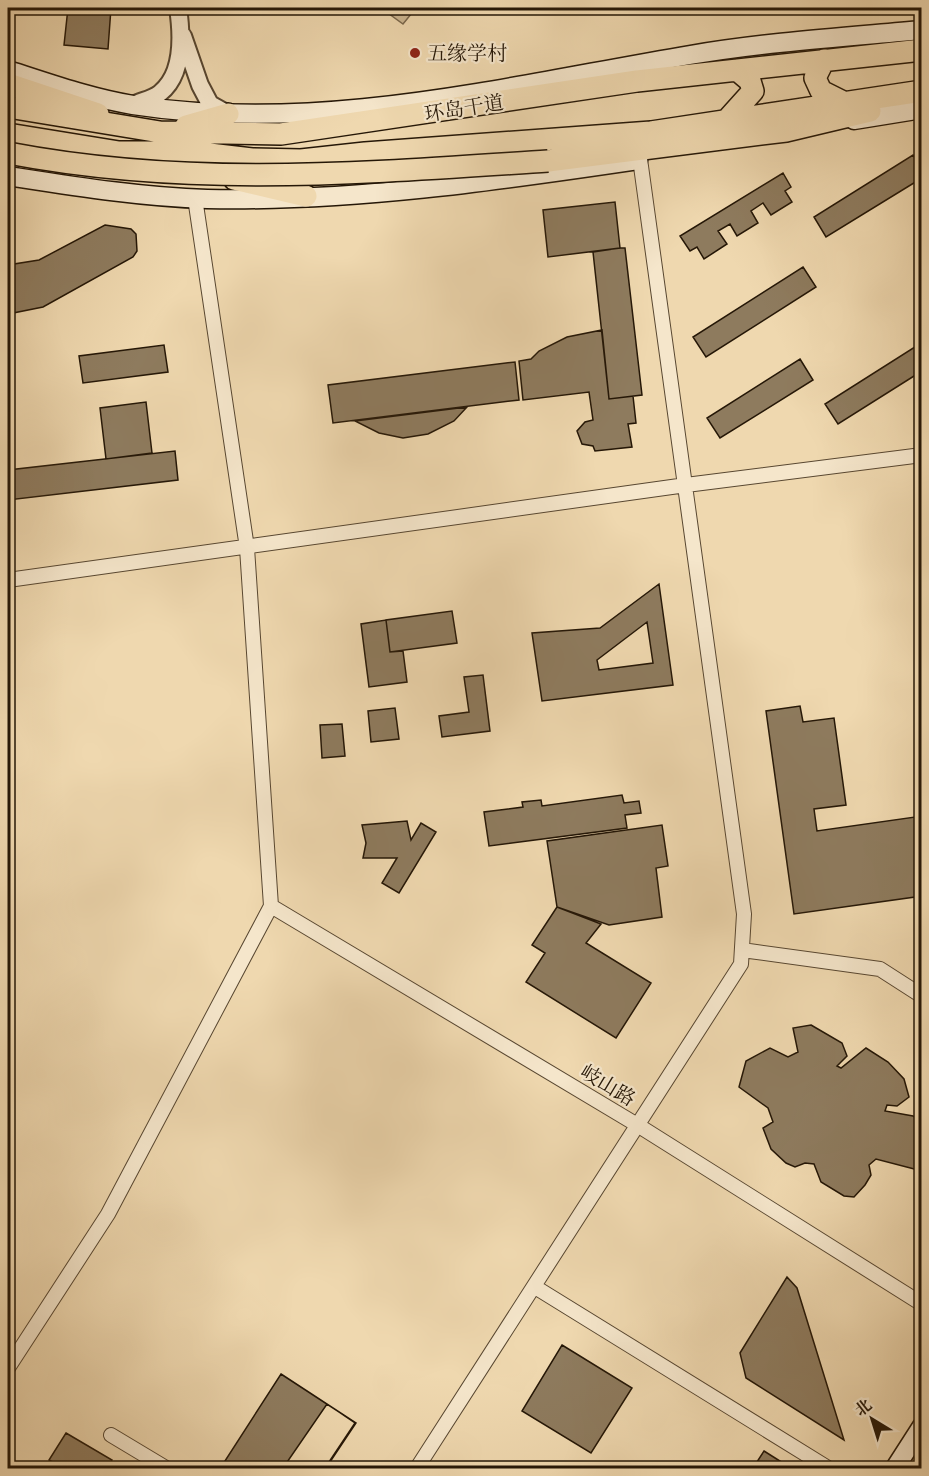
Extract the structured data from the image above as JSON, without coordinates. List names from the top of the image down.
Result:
{
  "streets": {
    "highway": ["环岛干道"],
    "street": ["岐山路"]
  },
  "places": ["五缘学村"],
  "north": "top left"
}
